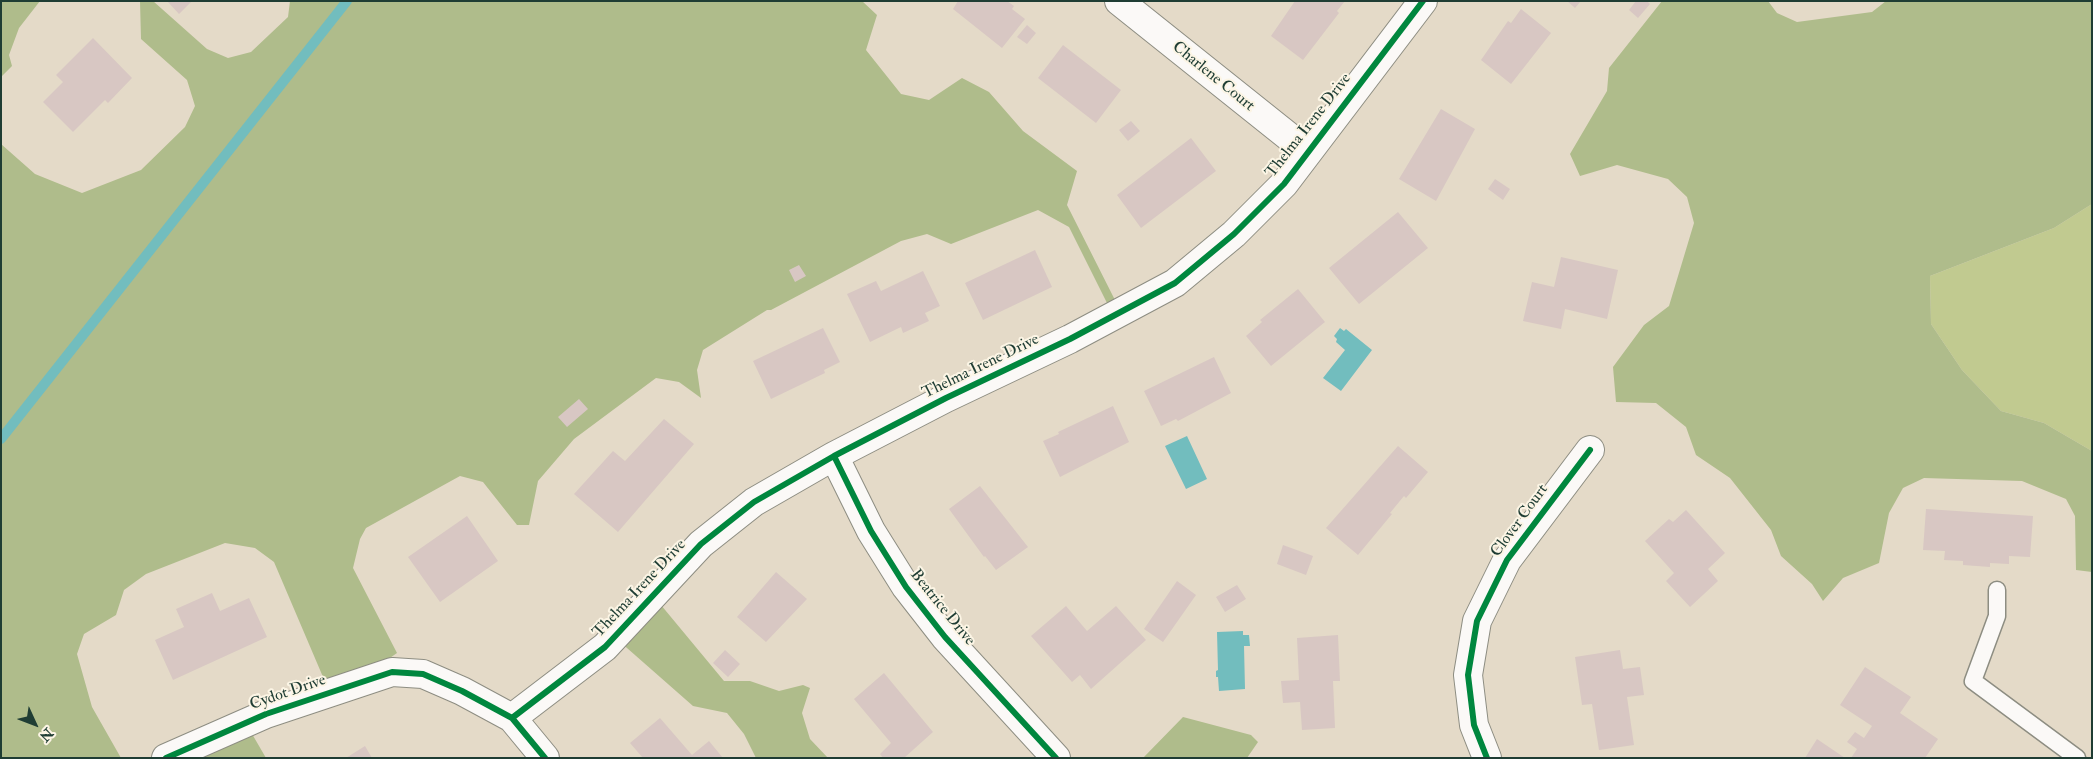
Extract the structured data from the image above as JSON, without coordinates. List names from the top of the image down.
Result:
{
  "streets": {
    "street": [
      "Charlene Court",
      "Thelma Irene Drive",
      "Clover Court",
      "Beatrice Drive",
      "Cydot Drive"
    ]
  },
  "crossings": [
    ["Charlene Court", "Thelma Irene Drive"],
    ["Thelma Irene Drive", "Beatrice Drive"],
    ["Thelma Irene Drive", "Cydot Drive"]
  ],
  "north": "bottom right"
}
